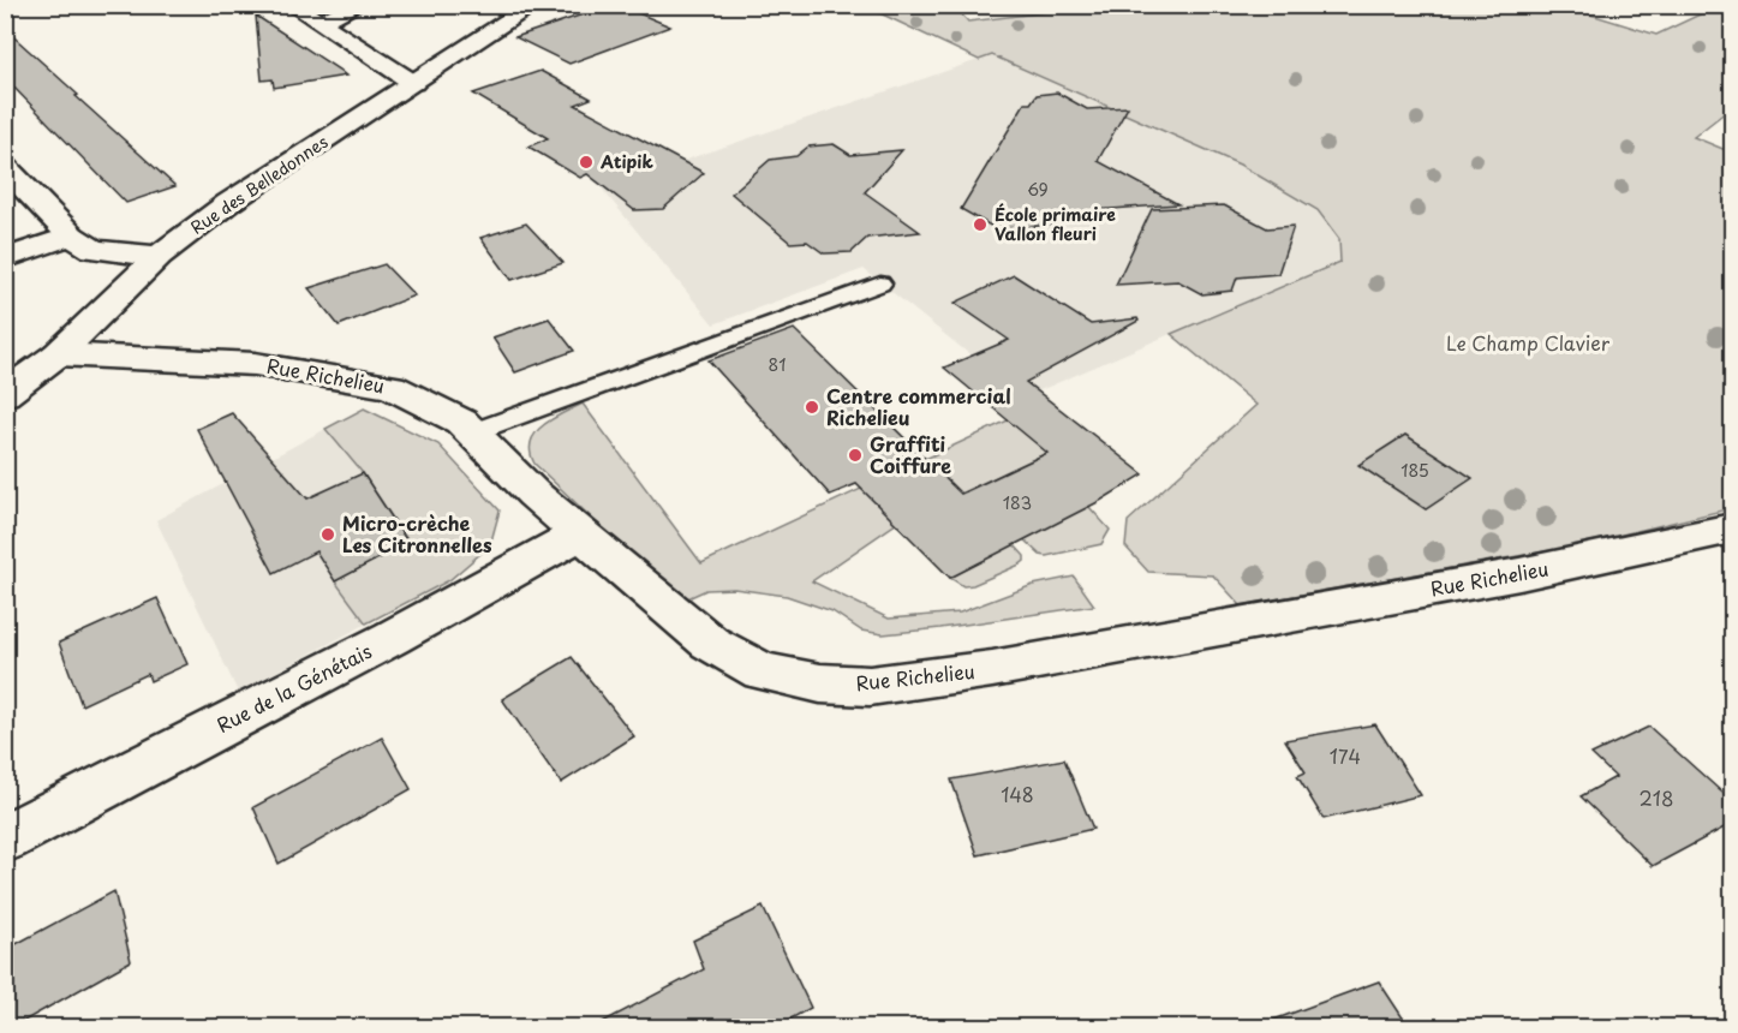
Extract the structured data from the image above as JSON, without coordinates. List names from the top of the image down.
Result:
{
  "streets": {
    "street": ["Rue des Belledonnes", "Rue Richelieu", "Rue de la Génétais"]
  },
  "crossings": [
    ["Rue des Belledonnes", "Rue Richelieu"],
    ["Rue Richelieu", "Rue de la Génétais"]
  ],
  "parks": ["Le Champ Clavier"],
  "places": [
    "Atipik",
    "École primaire Vallon fleuri",
    "Centre commercial Richelieu",
    "Graffiti Coiffure",
    "Micro-crèche Les Citronnelles"
  ],
  "house_numbers": [
    "69",
    "81",
    "185",
    "183",
    "174",
    "148",
    "218"
  ]
}
